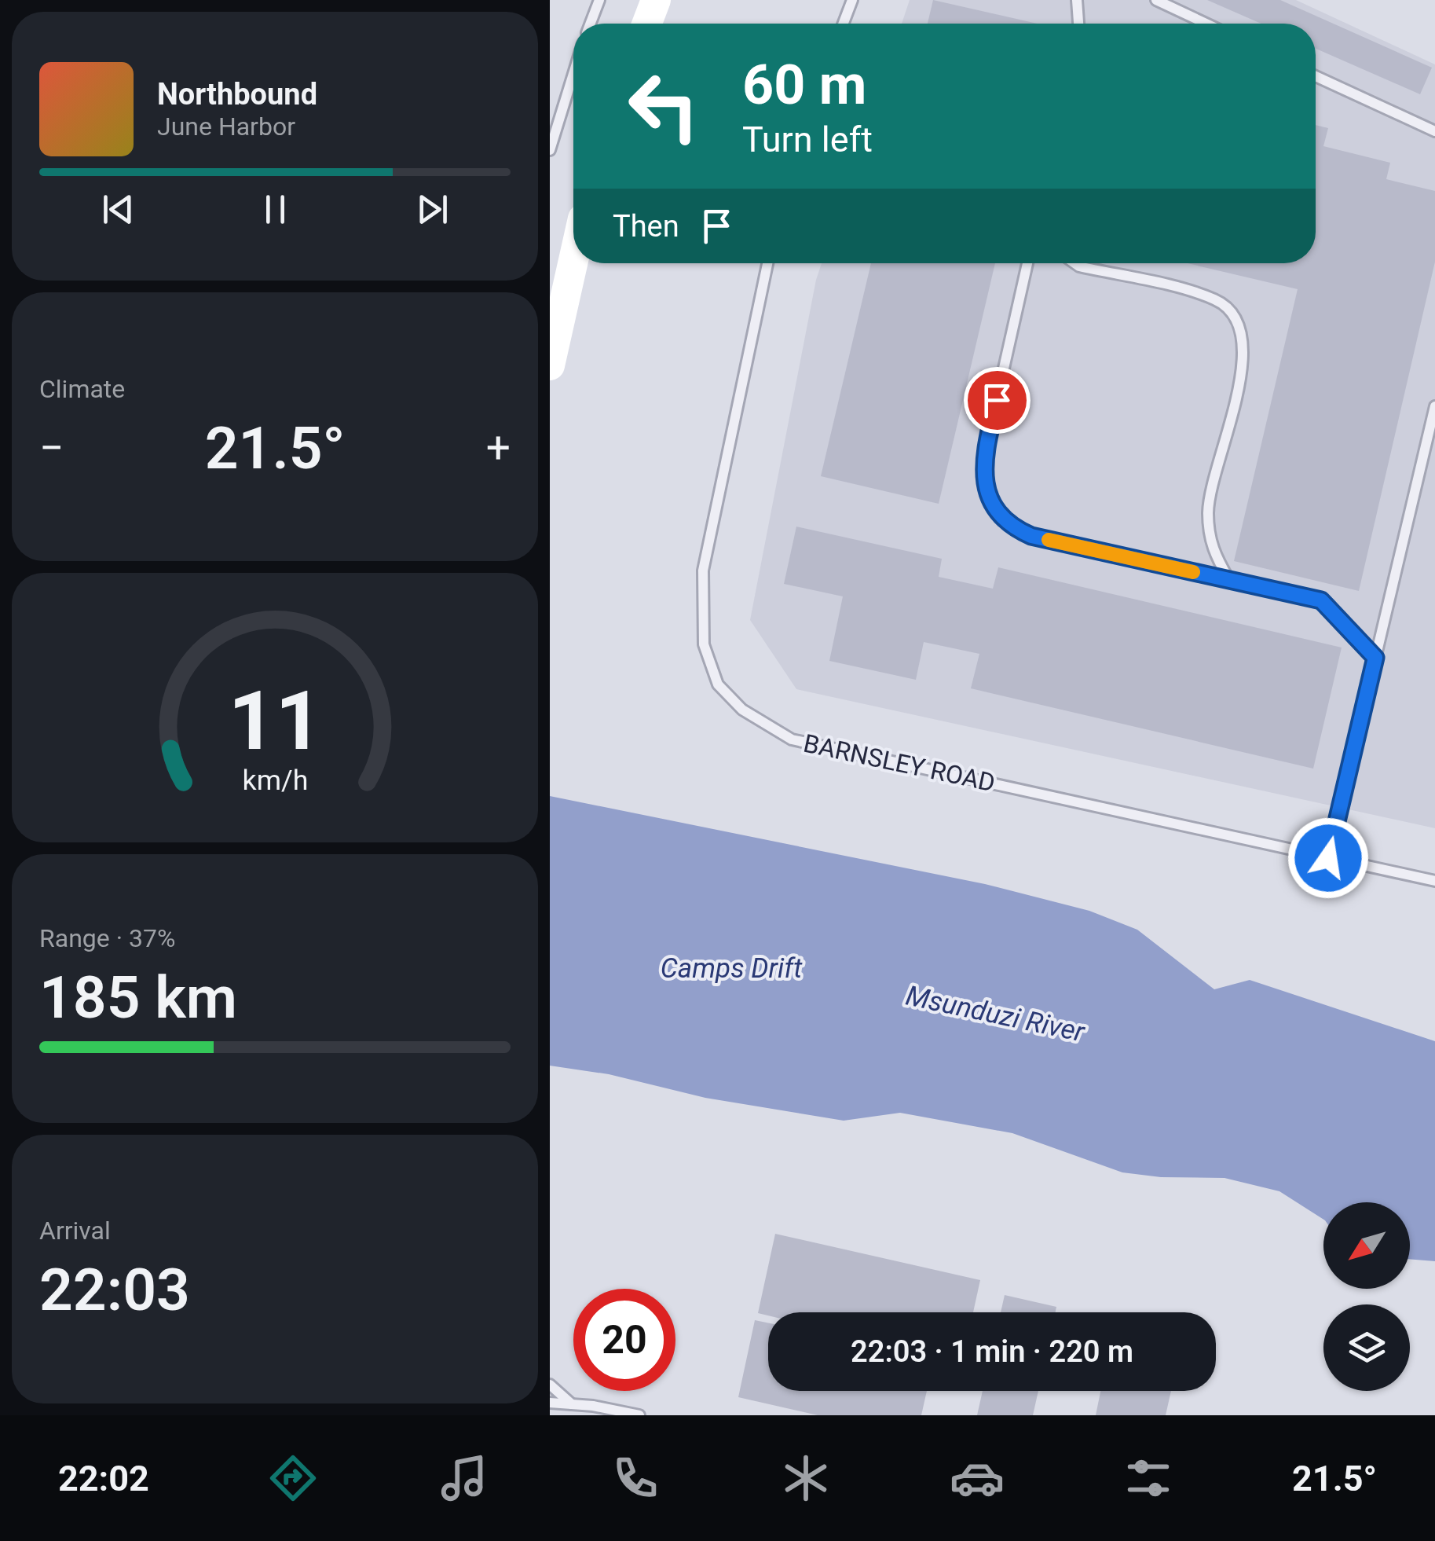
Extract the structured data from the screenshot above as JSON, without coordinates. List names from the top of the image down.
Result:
{
  "streets": {
    "lane": ["BARNSLEY ROAD"]
  },
  "water": ["Camps Drift", "Msunduzi River"],
  "north": "bottom left",
  "page": {
    "turn": ["60 m", "Turn left"],
    "song": ["Northbound", "June Harbor"],
    "then": "Then",
    "tile": [
      "Climate",
      ["Range · 37%", "185 km"],
      ["Arrival", "22:03"]
    ],
    "heat": ["−", "21.5°", "+"],
    "limit": "20",
    "trip": "22:03 · 1 min · 220 m",
    "tabs": ["22:02", "21.5°"],
    "gauge": ["11", "km/h"]
  }
}
